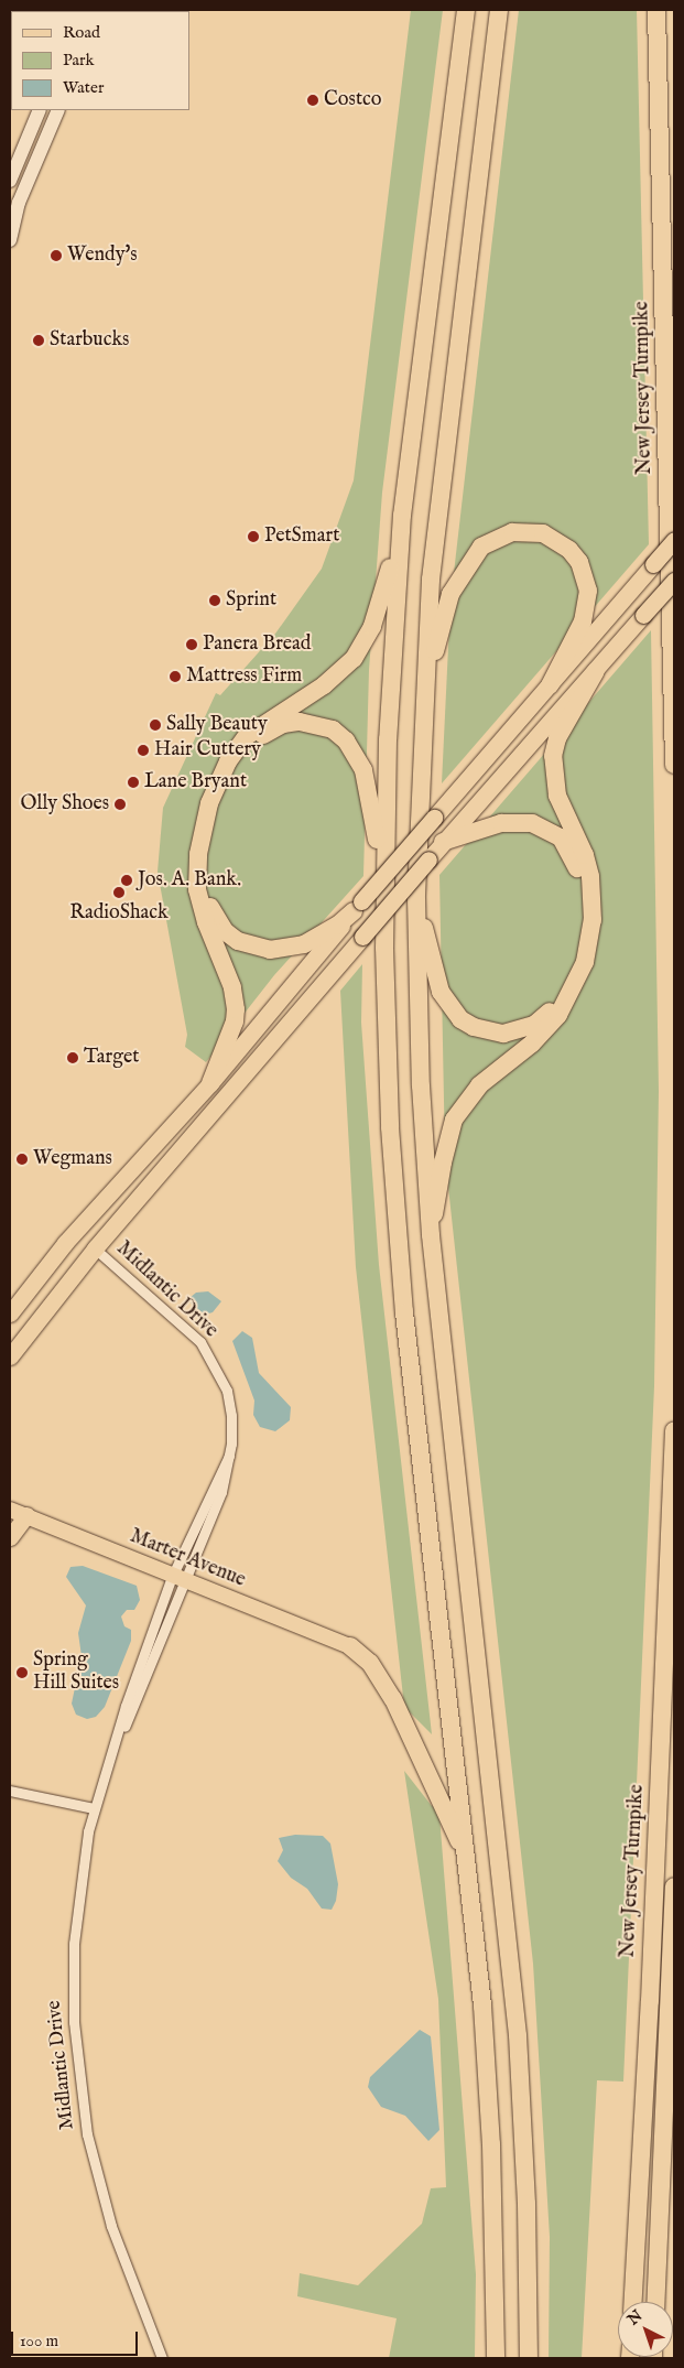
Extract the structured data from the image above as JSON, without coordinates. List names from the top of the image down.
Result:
{
  "streets": {
    "highway": ["New Jersey Turnpike"],
    "main road": ["Marter Avenue"],
    "street": ["Midlantic Drive"]
  },
  "crossings": [
    ["Midlantic Drive", "Marter Avenue"]
  ],
  "places": [
    "Costco",
    "Wendy's",
    "Starbucks",
    "PetSmart",
    "Sprint",
    "Panera Bread",
    "Mattress Firm",
    "Sally Beauty",
    "Hair Cuttery",
    "Lane Bryant",
    "Olly Shoes",
    "Jos. A. Bank.",
    "RadioShack",
    "Target",
    "Wegmans",
    "Spring Hill Suites"
  ],
  "legend": ["Road", "Park", "Water"],
  "scale_bar": "100 m",
  "north": "top left"
}
